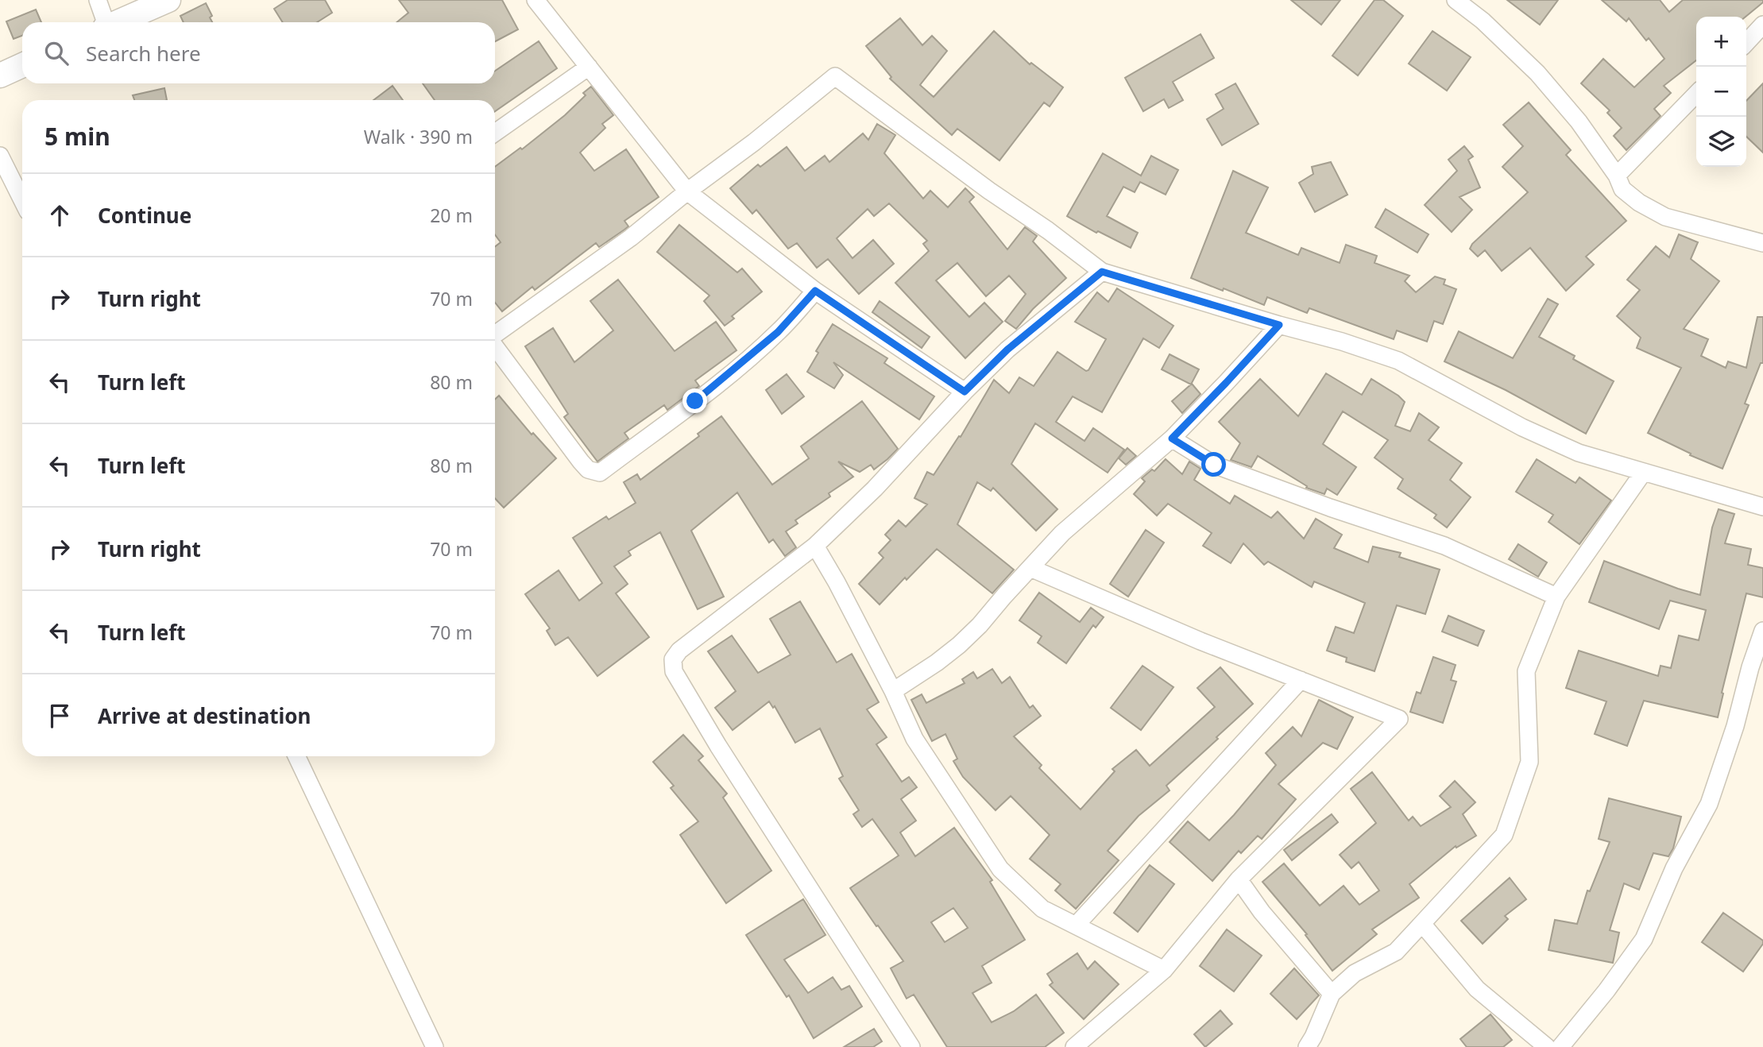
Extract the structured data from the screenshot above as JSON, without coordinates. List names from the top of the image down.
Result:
{
  "page": {
    "map_buttons": ["+", "−"],
    "search": "Search here",
    "heading": ["5 min", "Walk · 390 m"],
    "list": [
      ["Continue", "20 m"],
      ["Turn right", "70 m"],
      ["Turn left", "80 m"],
      ["Turn left", "80 m"],
      ["Turn right", "70 m"],
      ["Turn left", "70 m"],
      "Arrive at destination"
    ]
  }
}
